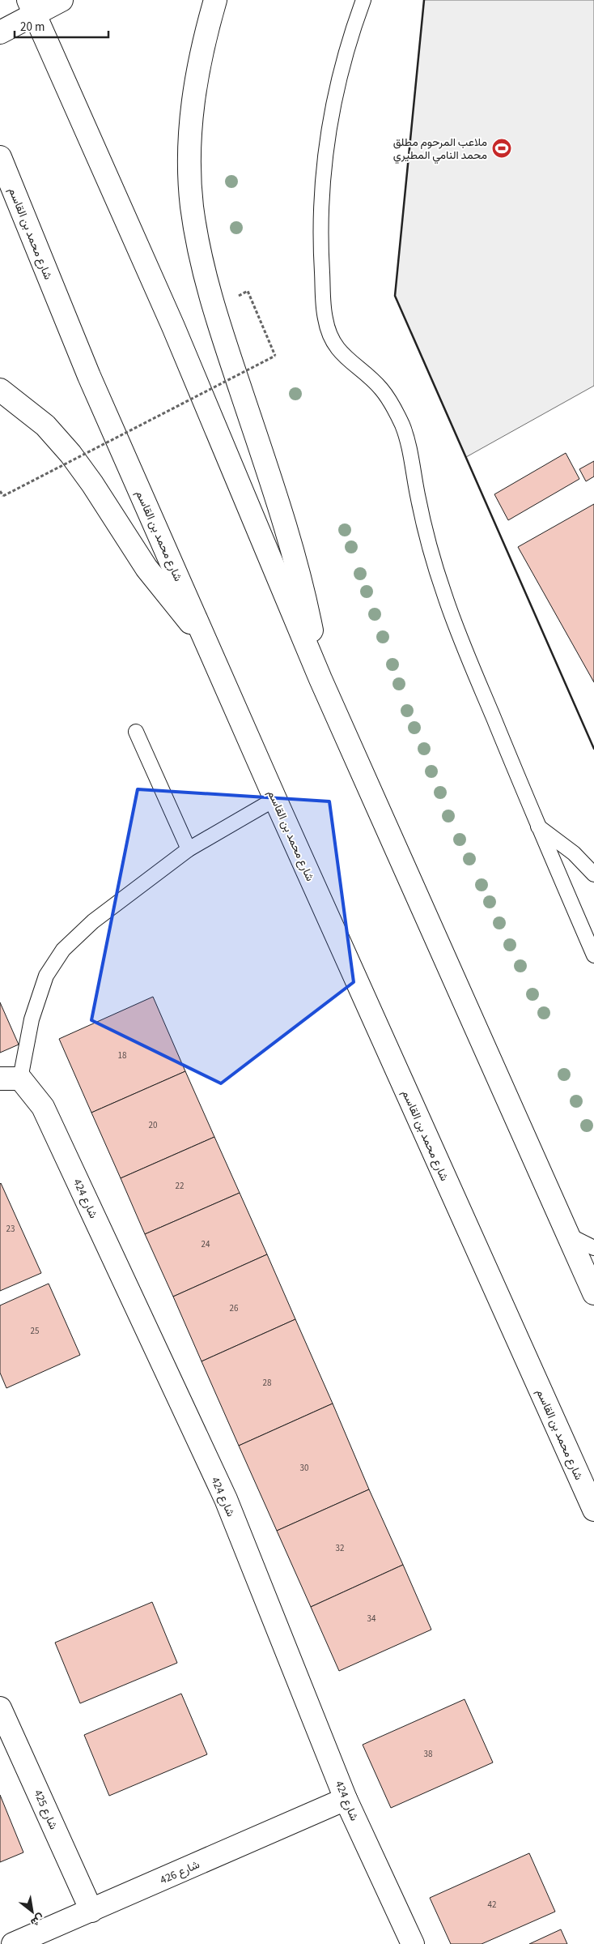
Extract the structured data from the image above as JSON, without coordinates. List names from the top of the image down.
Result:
{
  "streets": {
    "main road": [
      "شارع محمد بن القاسم",
      "شارع 424",
      "شارع 425",
      "شارع 426"
    ]
  },
  "crossings": [
    ["شارع 424", "شارع 426"],
    ["شارع 425", "شارع 426"]
  ],
  "places": {
    "sports": ["ملاعب المرحوم مطلق محمد النامي المطيري"]
  },
  "house_numbers": [
    "18",
    "20",
    "22",
    "23",
    "24",
    "26",
    "25",
    "28",
    "30",
    "32",
    "34",
    "38",
    "42"
  ],
  "scale_bar": "20 m",
  "north": "bottom right"
}
